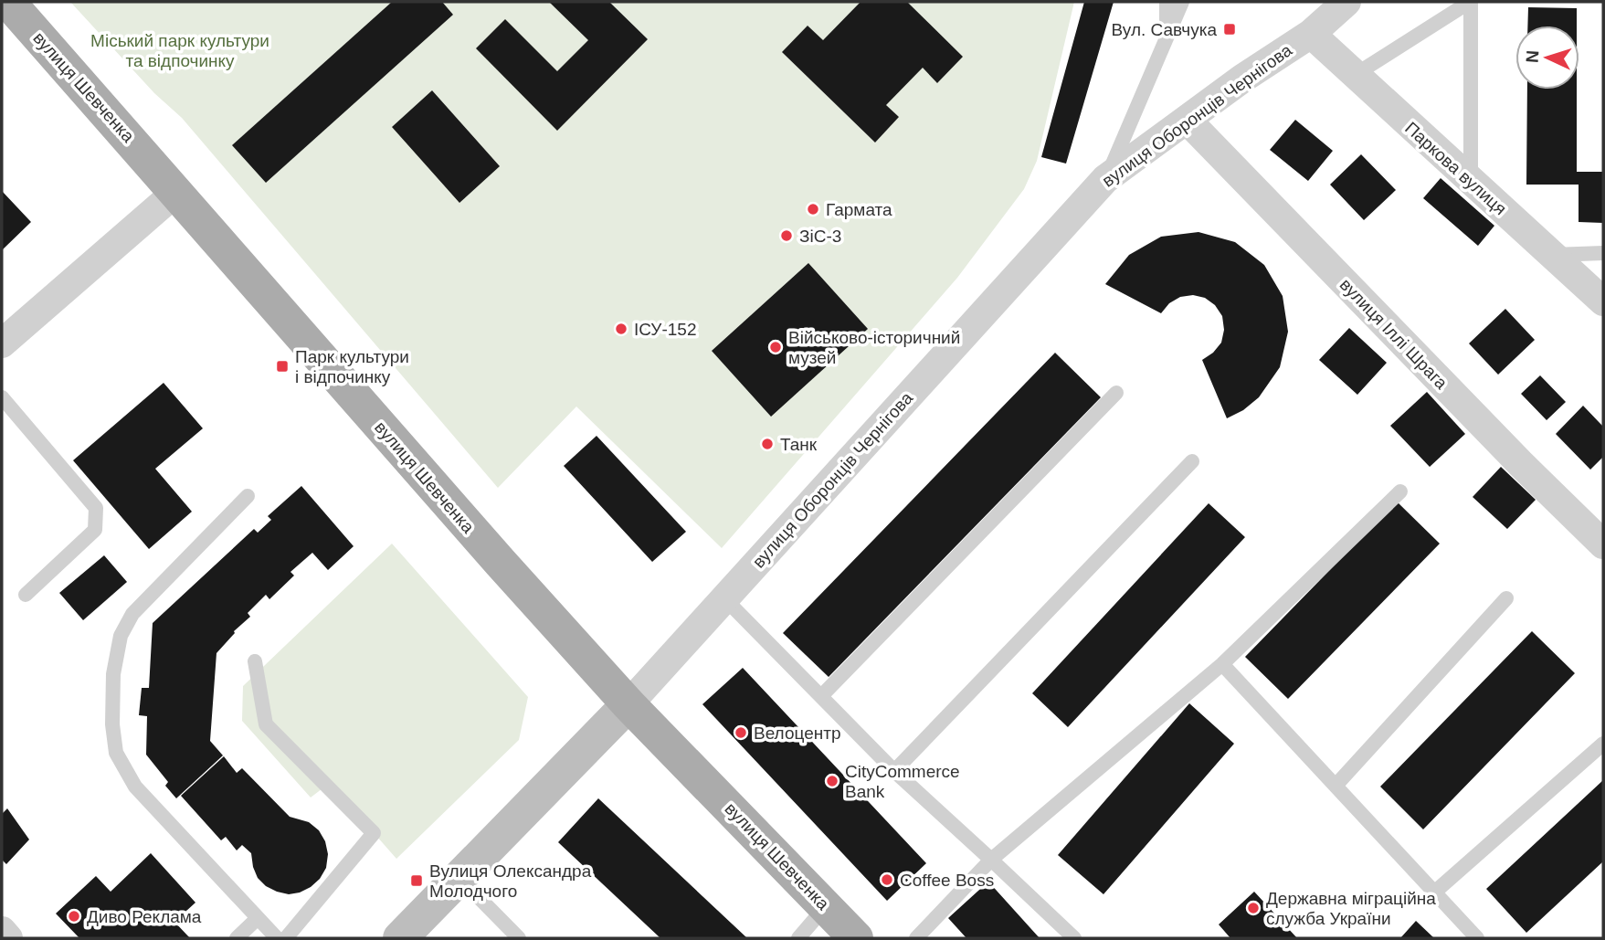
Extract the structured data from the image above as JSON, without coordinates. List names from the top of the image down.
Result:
{
  "streets": {
    "main road": ["вулиця Шевченка", "вулиця Оборонців Чернігова"],
    "street": ["Паркова вулиця", "вулиця Іллі Шрага"]
  },
  "crossings": [
    ["вулиця Шевченка", "вулиця Оборонців Чернігова"],
    ["вулиця Оборонців Чернігова", "Паркова вулиця"],
    ["вулиця Оборонців Чернігова", "вулиця Іллі Шрага"]
  ],
  "parks": ["Міський парк культури та відпочинку"],
  "places": {
    "transit": ["Вул. Савчука", "Парк культури і відпочинку", "Вулиця Олександра Молодчого"],
    "other": [
      "Гармата",
      "ЗіС-3",
      "ІСУ-152",
      "Військово-історичний музей",
      "Танк",
      "Велоцентр",
      "CityCommerce Bank",
      "Coffee Boss",
      "Державна міграційна служба України",
      "Диво Реклама"
    ]
  },
  "north": "left"
}
